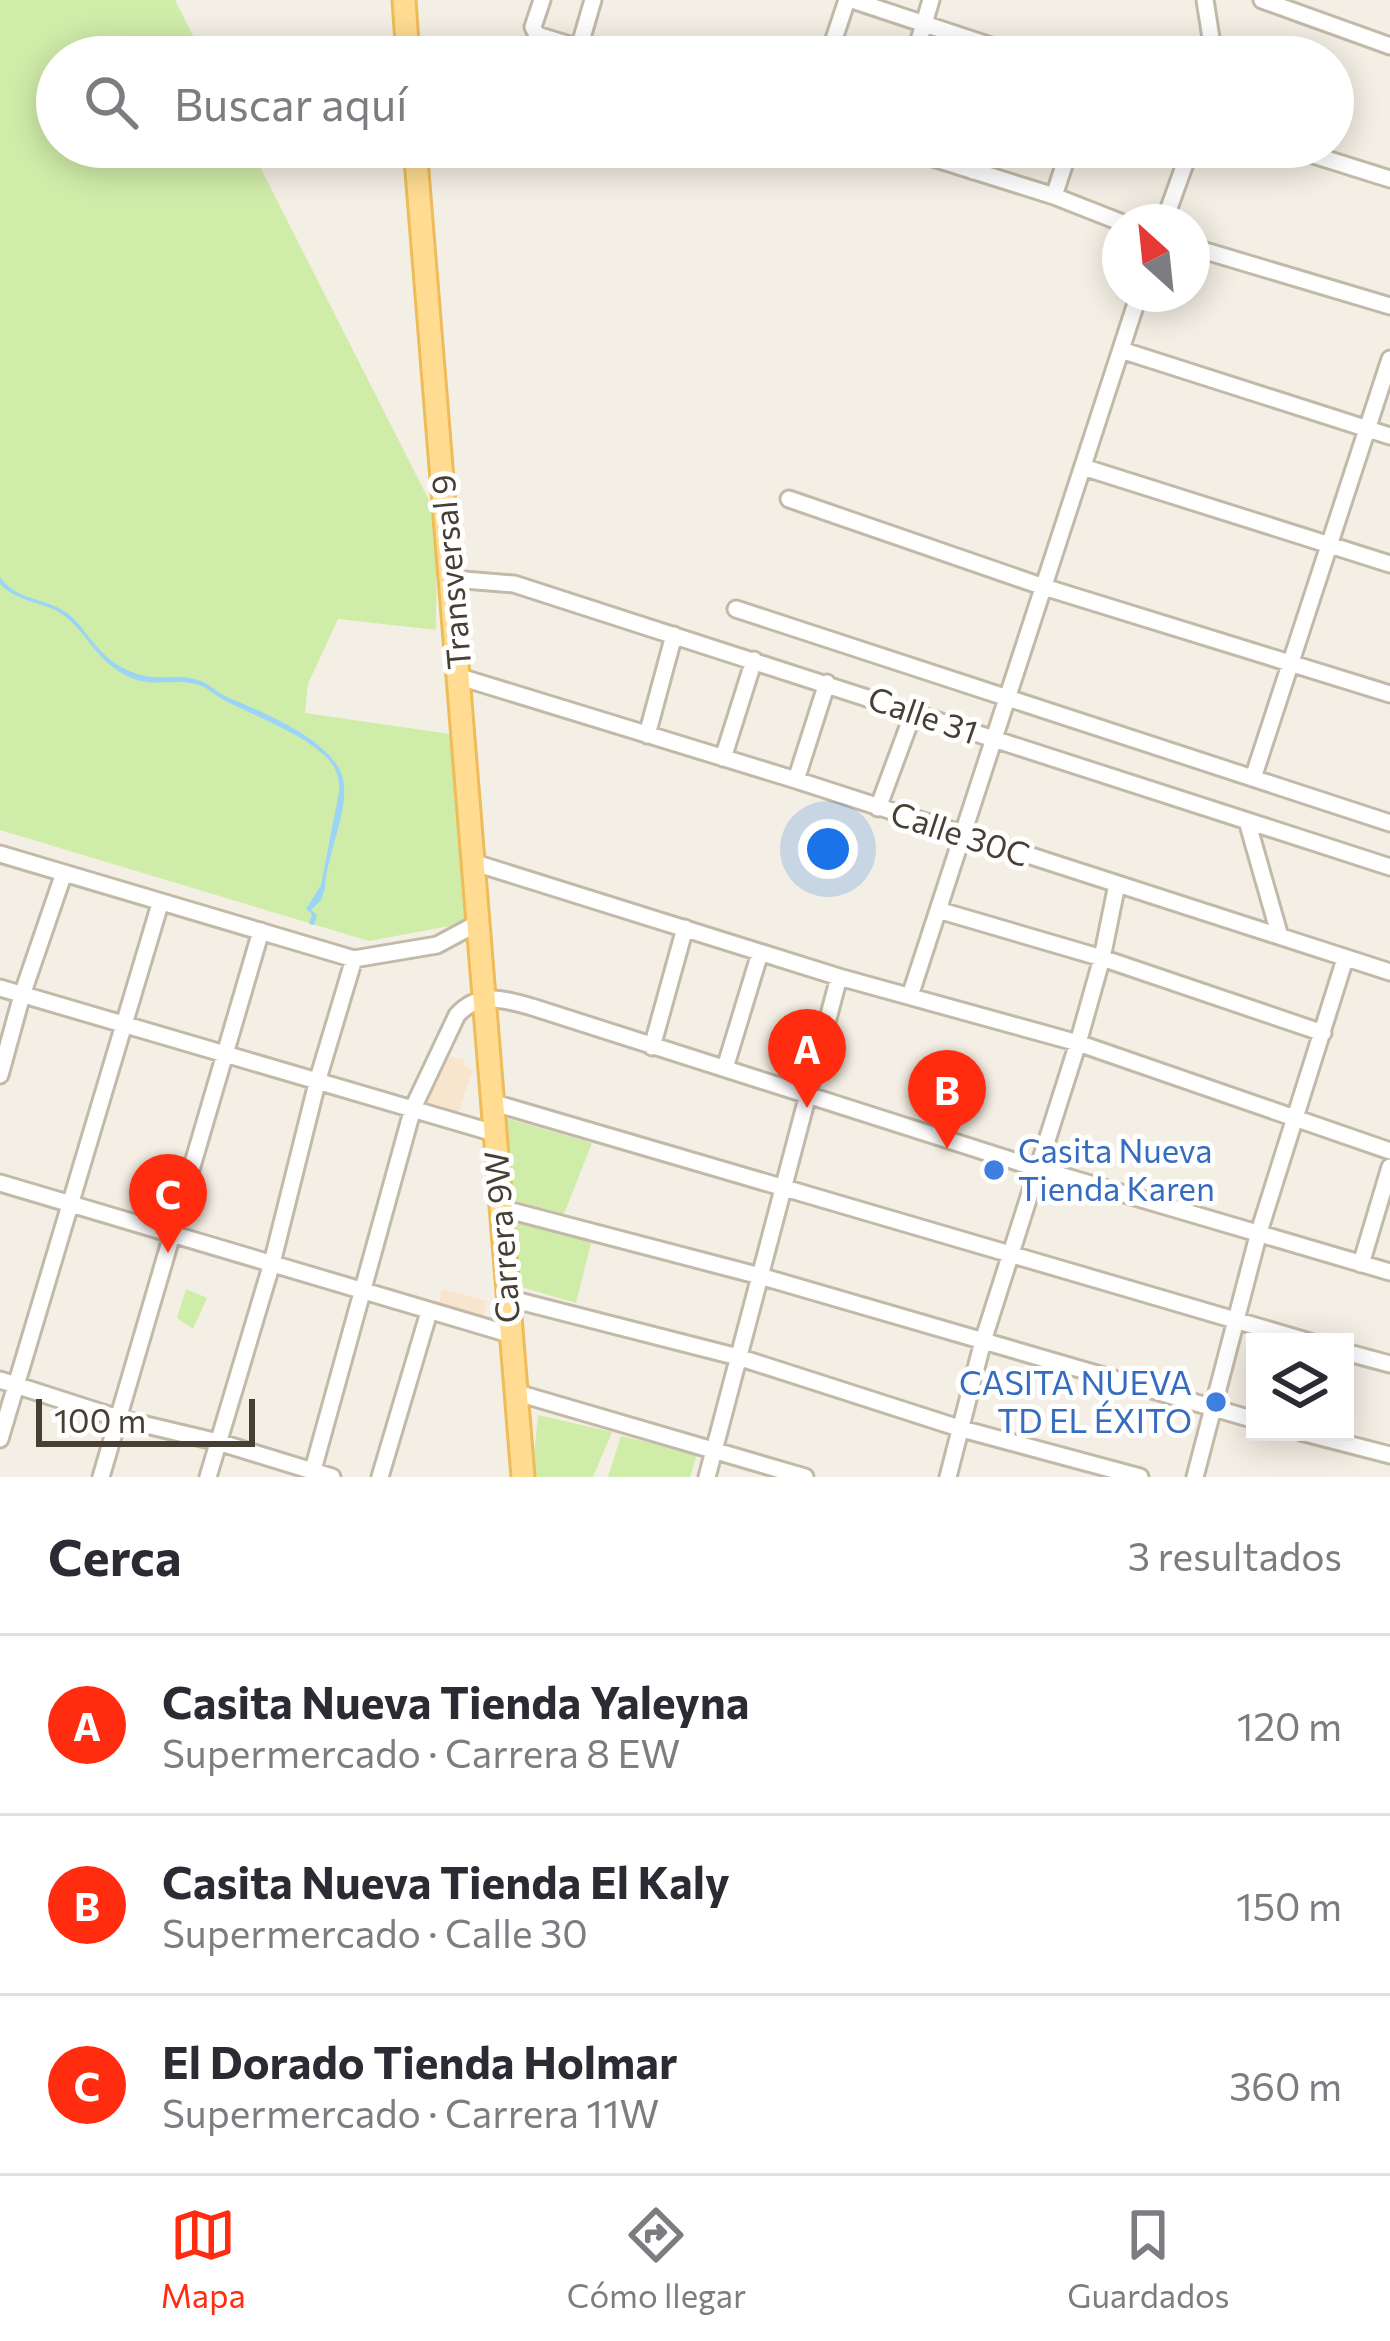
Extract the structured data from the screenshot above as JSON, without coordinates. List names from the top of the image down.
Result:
{
  "streets": {
    "main road": ["Transversal 9", "Carrera 9W"],
    "street": ["Calle 31", "Calle 30C"]
  },
  "crossings": [
    ["Transversal 9", "Calle 31"],
    ["Transversal 9", "Calle 30C"],
    ["Transversal 9", "Carrera 9W"]
  ],
  "places": ["Casita Nueva Tienda Karen", "CASITA NUEVA TD EL ÉXITO"],
  "scale_bar": "100 m",
  "north": "top left",
  "page": {
    "search": "Buscar aquí",
    "pins": ["A", "B", "C"],
    "scale": "100 m",
    "heading": ["Cerca", "3 resultados"],
    "list": [
      {
        "mark": "A",
        "name": "Casita Nueva Tienda Yaleyna",
        "note": "Supermercado · Carrera 8 EW",
        "value": "120 m"
      },
      {
        "mark": "B",
        "name": "Casita Nueva Tienda El Kaly",
        "note": "Supermercado · Calle 30",
        "value": "150 m"
      },
      {
        "mark": "C",
        "name": "El Dorado Tienda Holmar",
        "note": "Supermercado · Carrera 11W",
        "value": "360 m"
      }
    ],
    "nav": ["Mapa", "Cómo llegar", "Guardados"]
  }
}
